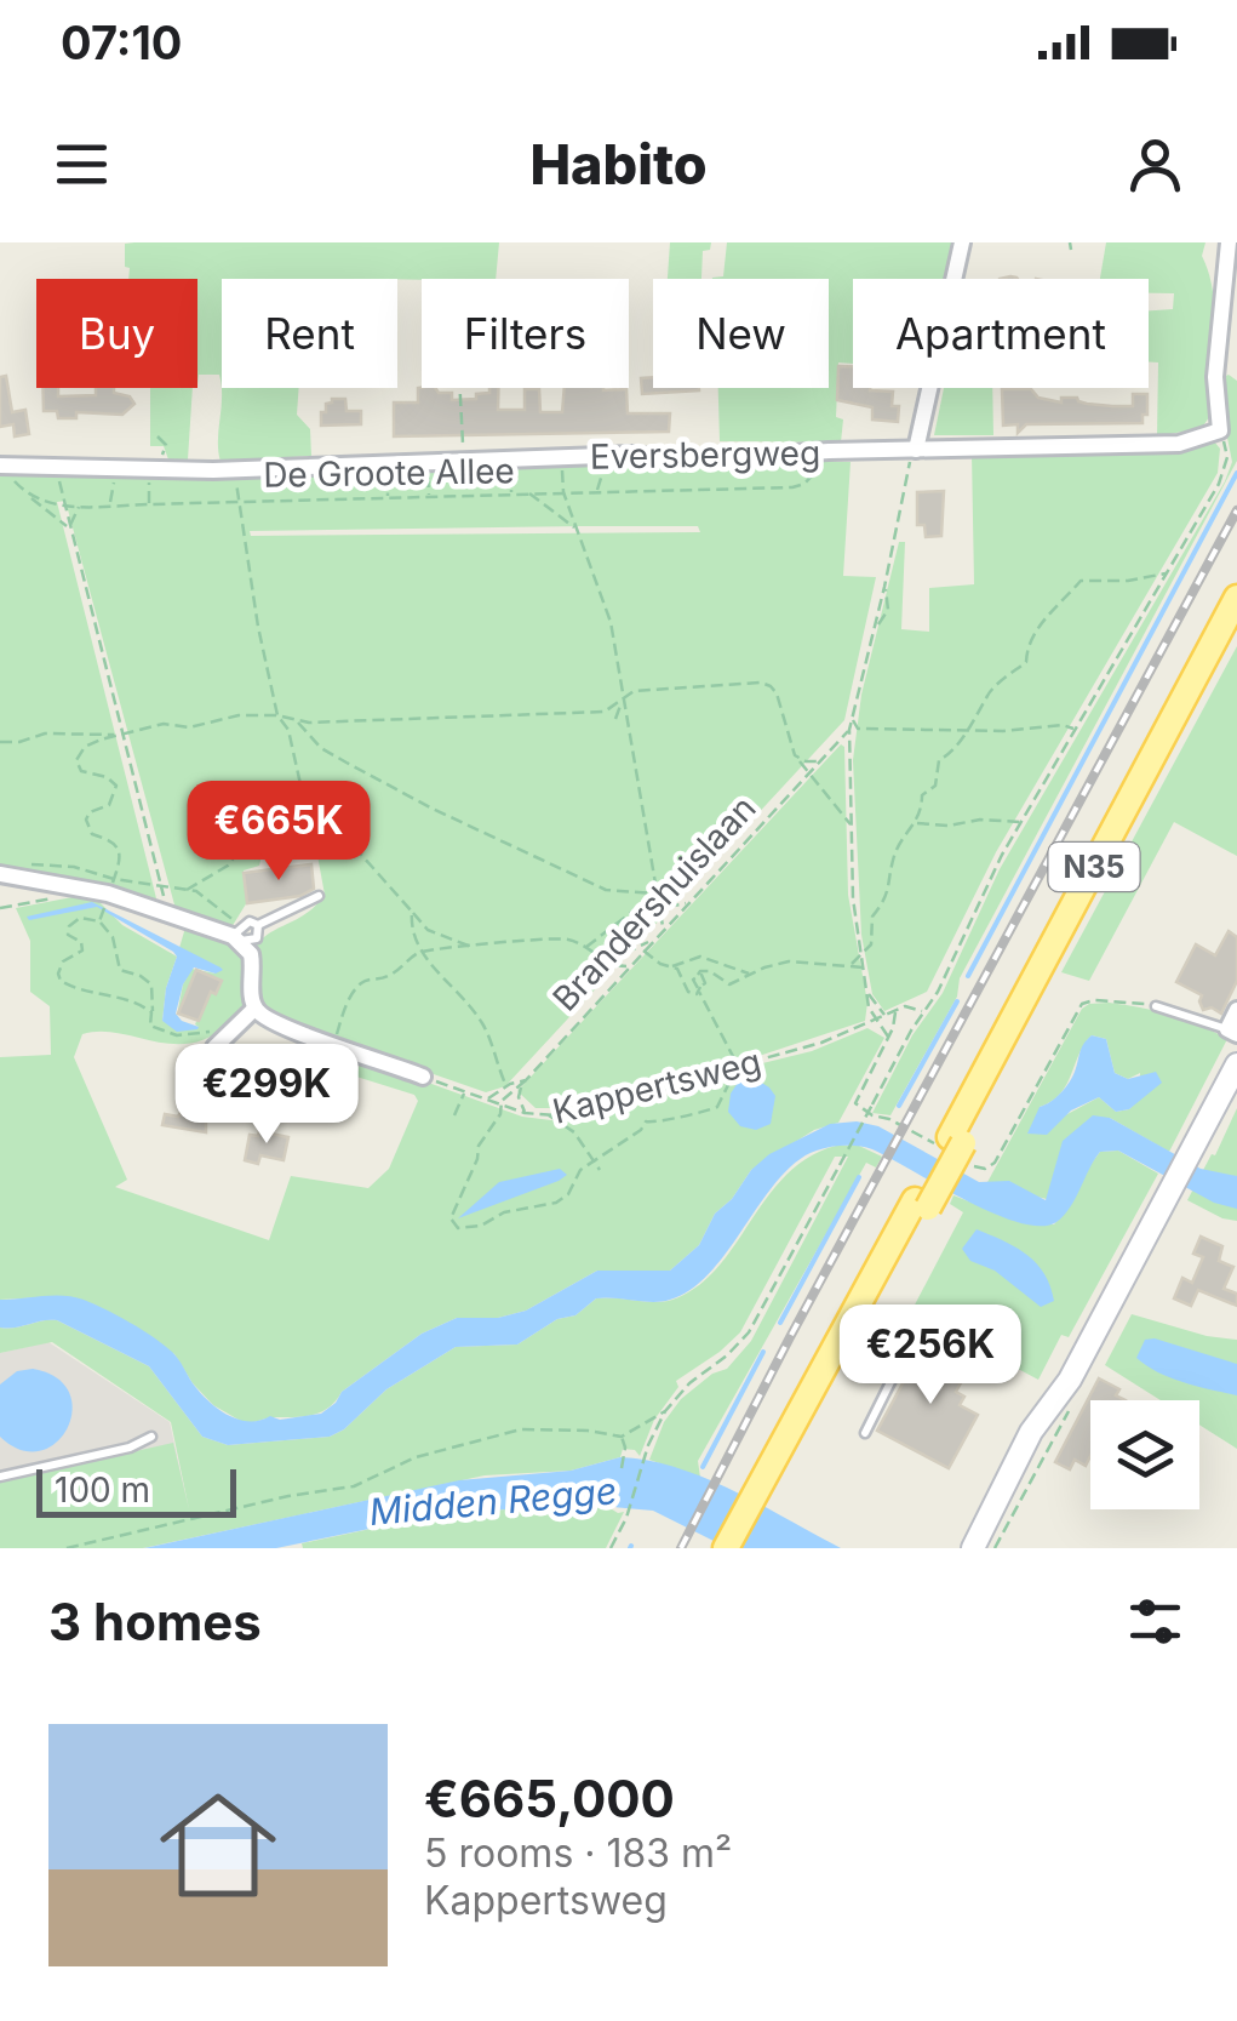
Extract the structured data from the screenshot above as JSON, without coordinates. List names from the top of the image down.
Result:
{
  "streets": {
    "main road": ["N35"],
    "street": ["Eversbergweg"],
    "path": ["De Groote Allee", "Brandershuislaan", "Kappertsweg"]
  },
  "crossings": [
    ["Eversbergweg", "De Groote Allee"],
    ["Brandershuislaan", "Kappertsweg"]
  ],
  "water": ["Midden Regge"],
  "scale_bar": "100 m",
  "page": {
    "status": "07:10",
    "header": "Habito",
    "chip": [
      "Buy",
      "Rent",
      "Filters",
      "New",
      "Apartment"
    ],
    "price": ["€665K", "€299K", "€256K"],
    "scale": "100 m",
    "heading": "3 homes",
    "list": [
      {
        "name": "€665,000",
        "note": "5 rooms · 183 m² · Kappertsweg"
      }
    ]
  }
}
